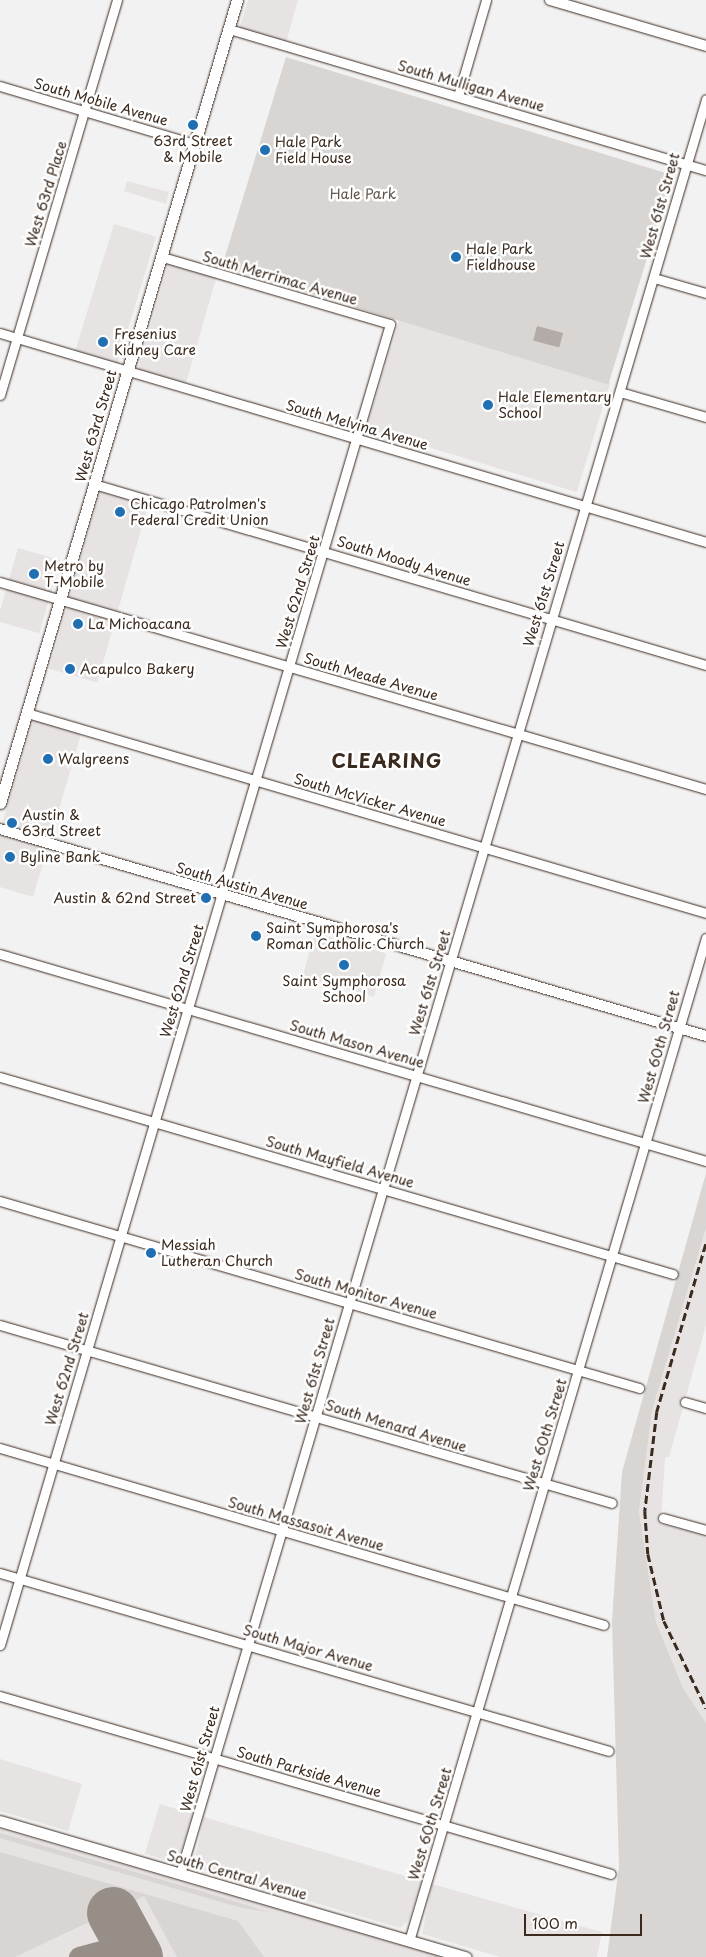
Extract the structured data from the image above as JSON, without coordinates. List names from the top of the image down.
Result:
{
  "streets": {
    "main road": ["West 63rd Street", "South Central Avenue"],
    "street": [
      "South Mulligan Avenue",
      "South Mobile Avenue",
      "West 63rd Place",
      "West 61st Street",
      "South Merrimac Avenue",
      "South Melvina Avenue",
      "South Moody Avenue",
      "West 62nd Street",
      "South Meade Avenue",
      "South McVicker Avenue",
      "South Austin Avenue",
      "South Mason Avenue",
      "West 60th Street",
      "South Mayfield Avenue",
      "South Monitor Avenue",
      "South Menard Avenue",
      "South Massasoit Avenue",
      "South Major Avenue",
      "South Parkside Avenue"
    ]
  },
  "crossings": [
    ["South Mulligan Avenue", "West 61st Street"],
    ["South Mulligan Avenue", "West 63rd Street"],
    ["South Mobile Avenue", "West 63rd Place"],
    ["South Mobile Avenue", "West 63rd Street"],
    ["West 63rd Place", "South Melvina Avenue"],
    ["West 61st Street", "South Melvina Avenue"],
    ["West 61st Street", "South Moody Avenue"],
    ["West 61st Street", "South Meade Avenue"],
    ["West 61st Street", "South McVicker Avenue"],
    ["West 61st Street", "South Austin Avenue"],
    ["West 61st Street", "South Mason Avenue"],
    ["West 61st Street", "South Mayfield Avenue"],
    ["West 61st Street", "South Monitor Avenue"],
    ["West 61st Street", "South Menard Avenue"],
    ["West 61st Street", "South Massasoit Avenue"],
    ["West 61st Street", "South Major Avenue"],
    ["West 61st Street", "South Parkside Avenue"],
    ["West 61st Street", "South Central Avenue"],
    ["South Merrimac Avenue", "West 63rd Street"],
    ["South Merrimac Avenue", "West 62nd Street"],
    ["South Melvina Avenue", "West 63rd Street"],
    ["South Melvina Avenue", "West 62nd Street"],
    ["West 63rd Street", "South Moody Avenue"],
    ["West 63rd Street", "South Meade Avenue"],
    ["West 63rd Street", "South McVicker Avenue"],
    ["South Moody Avenue", "West 62nd Street"],
    ["West 62nd Street", "South Meade Avenue"],
    ["West 62nd Street", "South McVicker Avenue"],
    ["West 62nd Street", "South Austin Avenue"],
    ["West 62nd Street", "South Mason Avenue"],
    ["West 62nd Street", "South Mayfield Avenue"],
    ["West 62nd Street", "South Monitor Avenue"],
    ["West 62nd Street", "South Menard Avenue"],
    ["West 62nd Street", "South Massasoit Avenue"],
    ["West 62nd Street", "South Major Avenue"],
    ["South Austin Avenue", "West 60th Street"],
    ["South Mason Avenue", "West 60th Street"],
    ["West 60th Street", "South Mayfield Avenue"],
    ["West 60th Street", "South Monitor Avenue"],
    ["West 60th Street", "South Menard Avenue"],
    ["West 60th Street", "South Massasoit Avenue"],
    ["West 60th Street", "South Major Avenue"],
    ["West 60th Street", "South Parkside Avenue"],
    ["West 60th Street", "South Central Avenue"]
  ],
  "districts": ["CLEARING"],
  "parks": ["Hale Park"],
  "places": [
    "63rd Street & Mobile",
    "Hale Park Field House",
    "Hale Park Fieldhouse",
    "Fresenius Kidney Care",
    "Hale Elementary School",
    "Chicago Patrolmen's Federal Credit Union",
    "Metro by T-Mobile",
    "La Michoacana",
    "Acapulco Bakery",
    "Walgreens",
    "Austin & 63rd Street",
    "Byline Bank",
    "Austin & 62nd Street",
    "Saint Symphorosa's Roman Catholic Church",
    "Saint Symphorosa School",
    "Messiah Lutheran Church"
  ],
  "scale_bar": "100 m"
}
